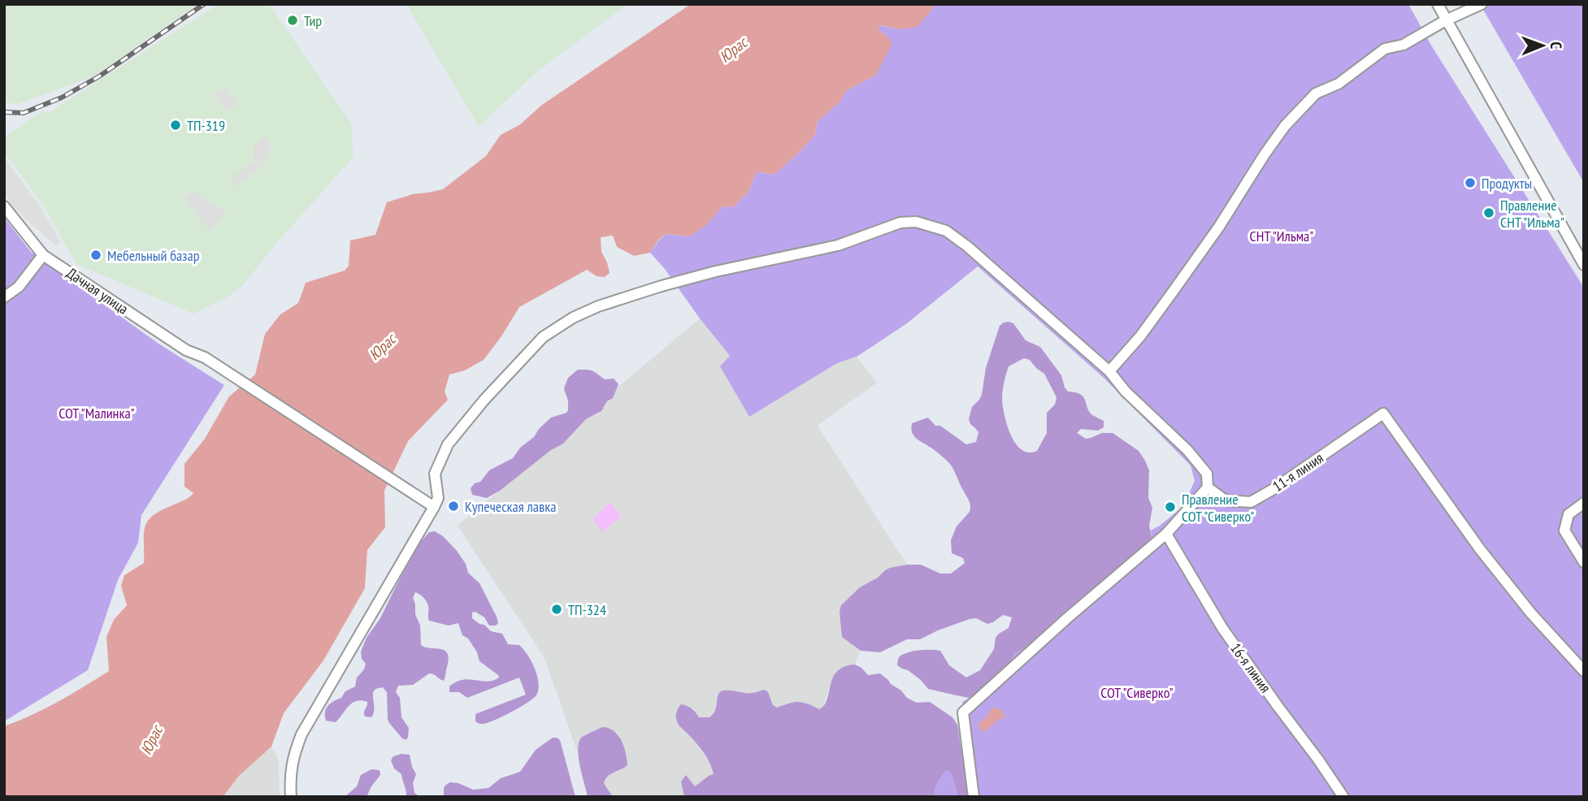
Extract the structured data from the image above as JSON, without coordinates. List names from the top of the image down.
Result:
{
  "streets": {
    "street": ["Дачная улица", "11-я линия", "16-я линия"]
  },
  "water": ["Юрас"],
  "parks": ["СНТ \"Ильма\"", "СОТ \"Малинка\"", "СОТ \"Сиверко\""],
  "places": [
    "Тир",
    "ТП-319",
    "Продукты",
    "Правление СНТ \"Ильма\"",
    "Мебельный базар",
    "Купеческая лавка",
    "Правление СОТ \"Сиверко\"",
    "ТП-324"
  ],
  "north": "right"
}
